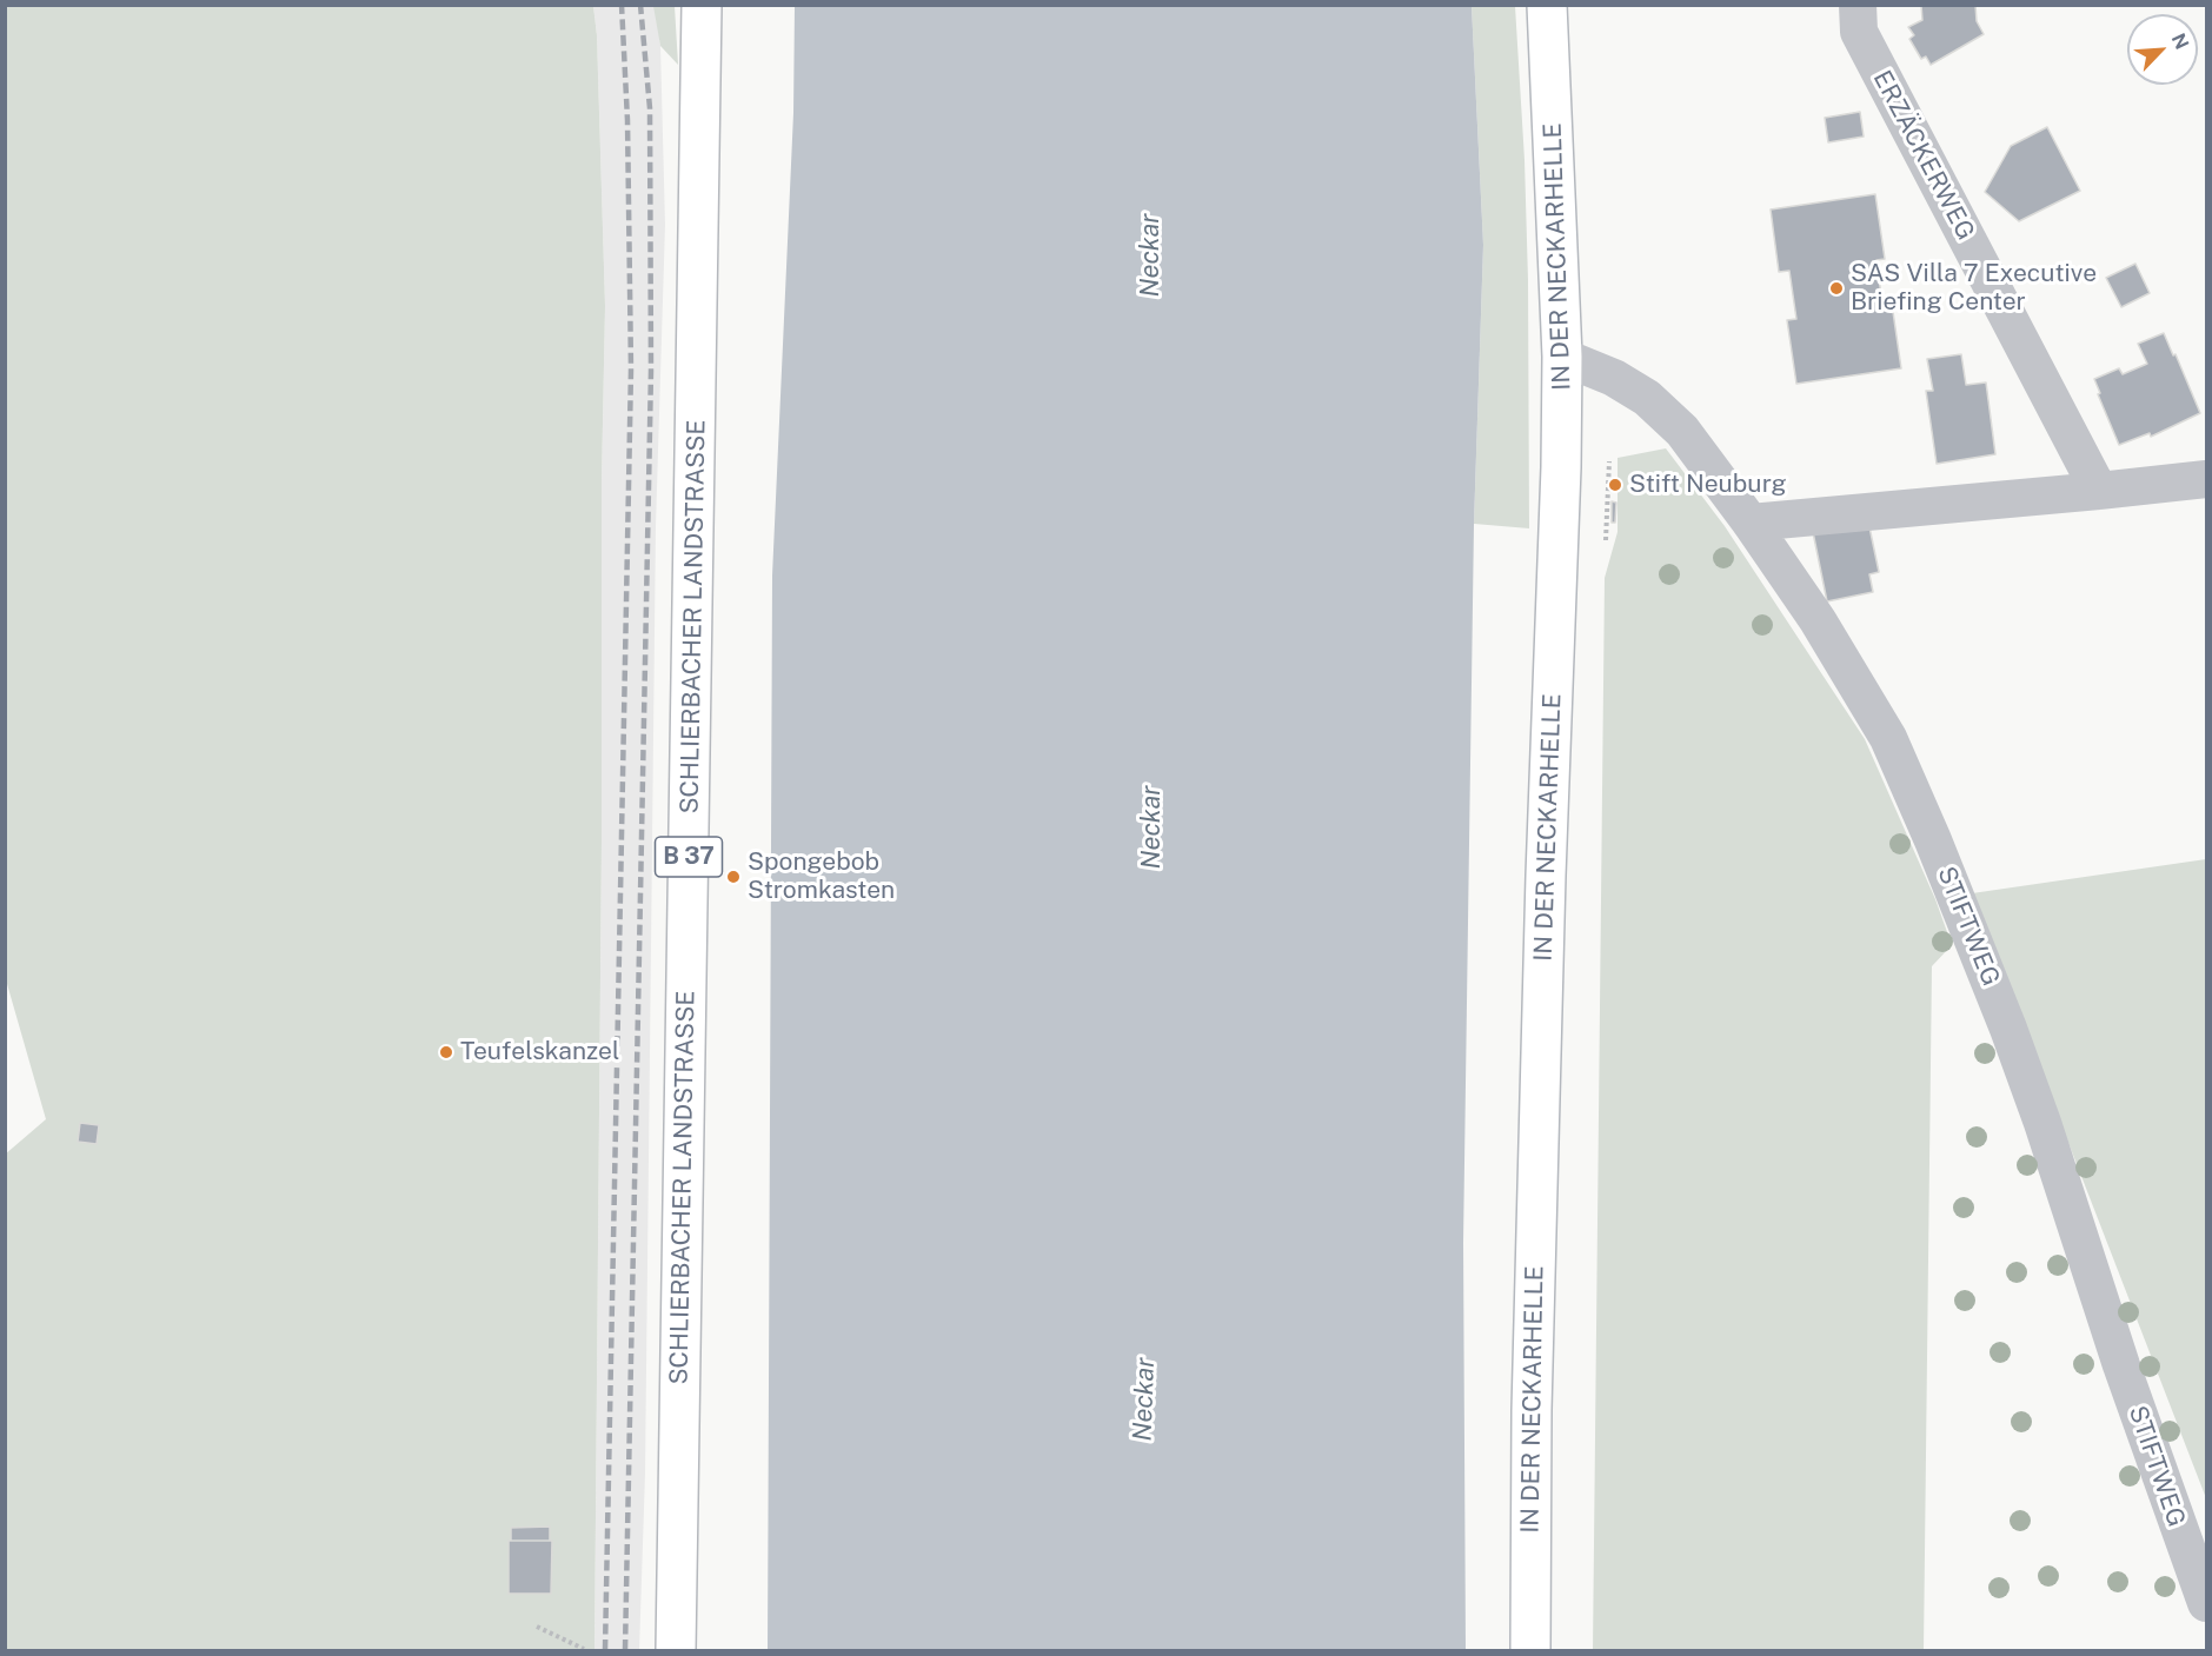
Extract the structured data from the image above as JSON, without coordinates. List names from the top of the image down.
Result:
{
  "streets": {
    "main road": ["IN DER NECKARHELLE", "SCHLIERBACHER LANDSTRASSE", "B 37"],
    "street": ["ERZÄCKERWEG", "STIFTWEG"]
  },
  "crossings": [
    ["IN DER NECKARHELLE", "STIFTWEG"]
  ],
  "water": ["Neckar"],
  "places": [
    "SAS Villa 7 Executive Briefing Center",
    "Stift Neuburg",
    "Spongebob Stromkasten",
    "Teufelskanzel"
  ],
  "north": "top right"
}
